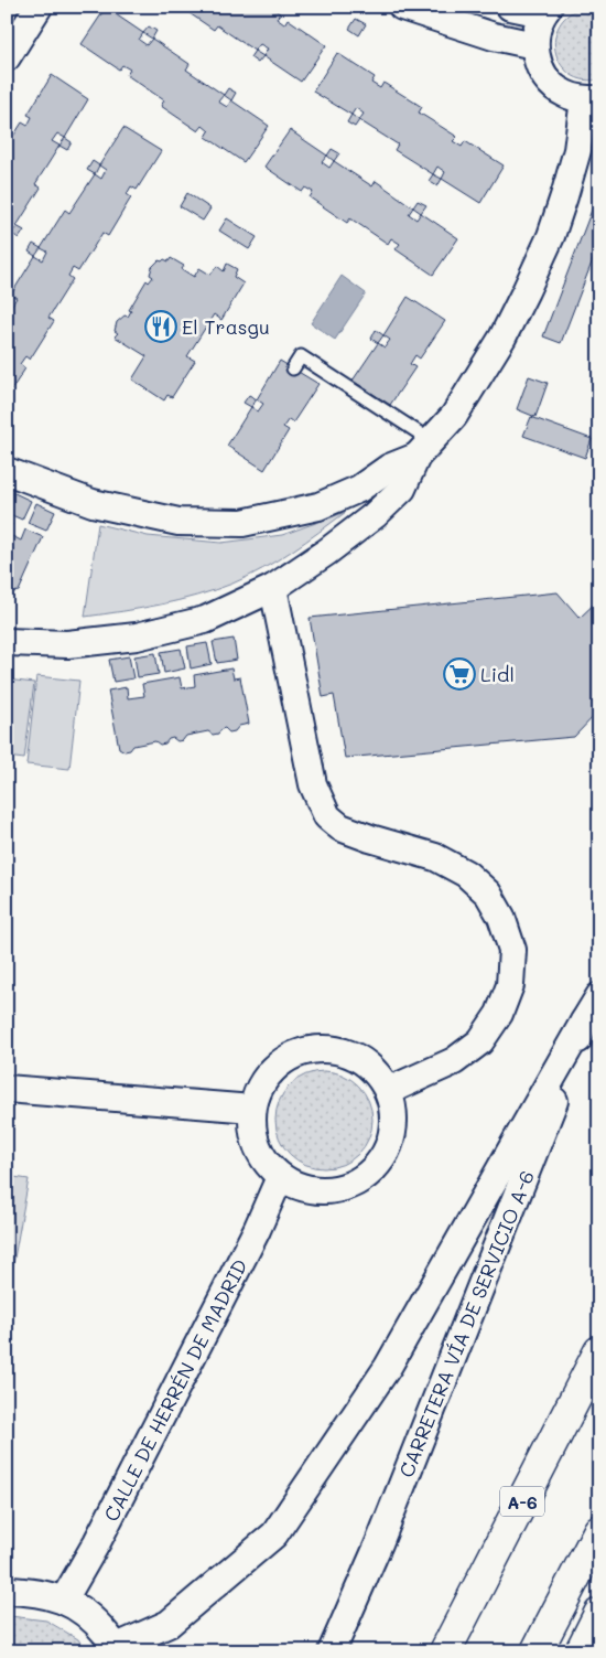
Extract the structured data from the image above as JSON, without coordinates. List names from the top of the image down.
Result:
{
  "streets": {
    "highway": ["A-6"],
    "street": ["CARRETERA VÍA DE SERVICIO A-6", "CALLE DE HERRÉN DE MADRID"]
  },
  "places": {
    "restaurant": ["El Trasgu"],
    "supermarket": ["Lidl"]
  }
}
